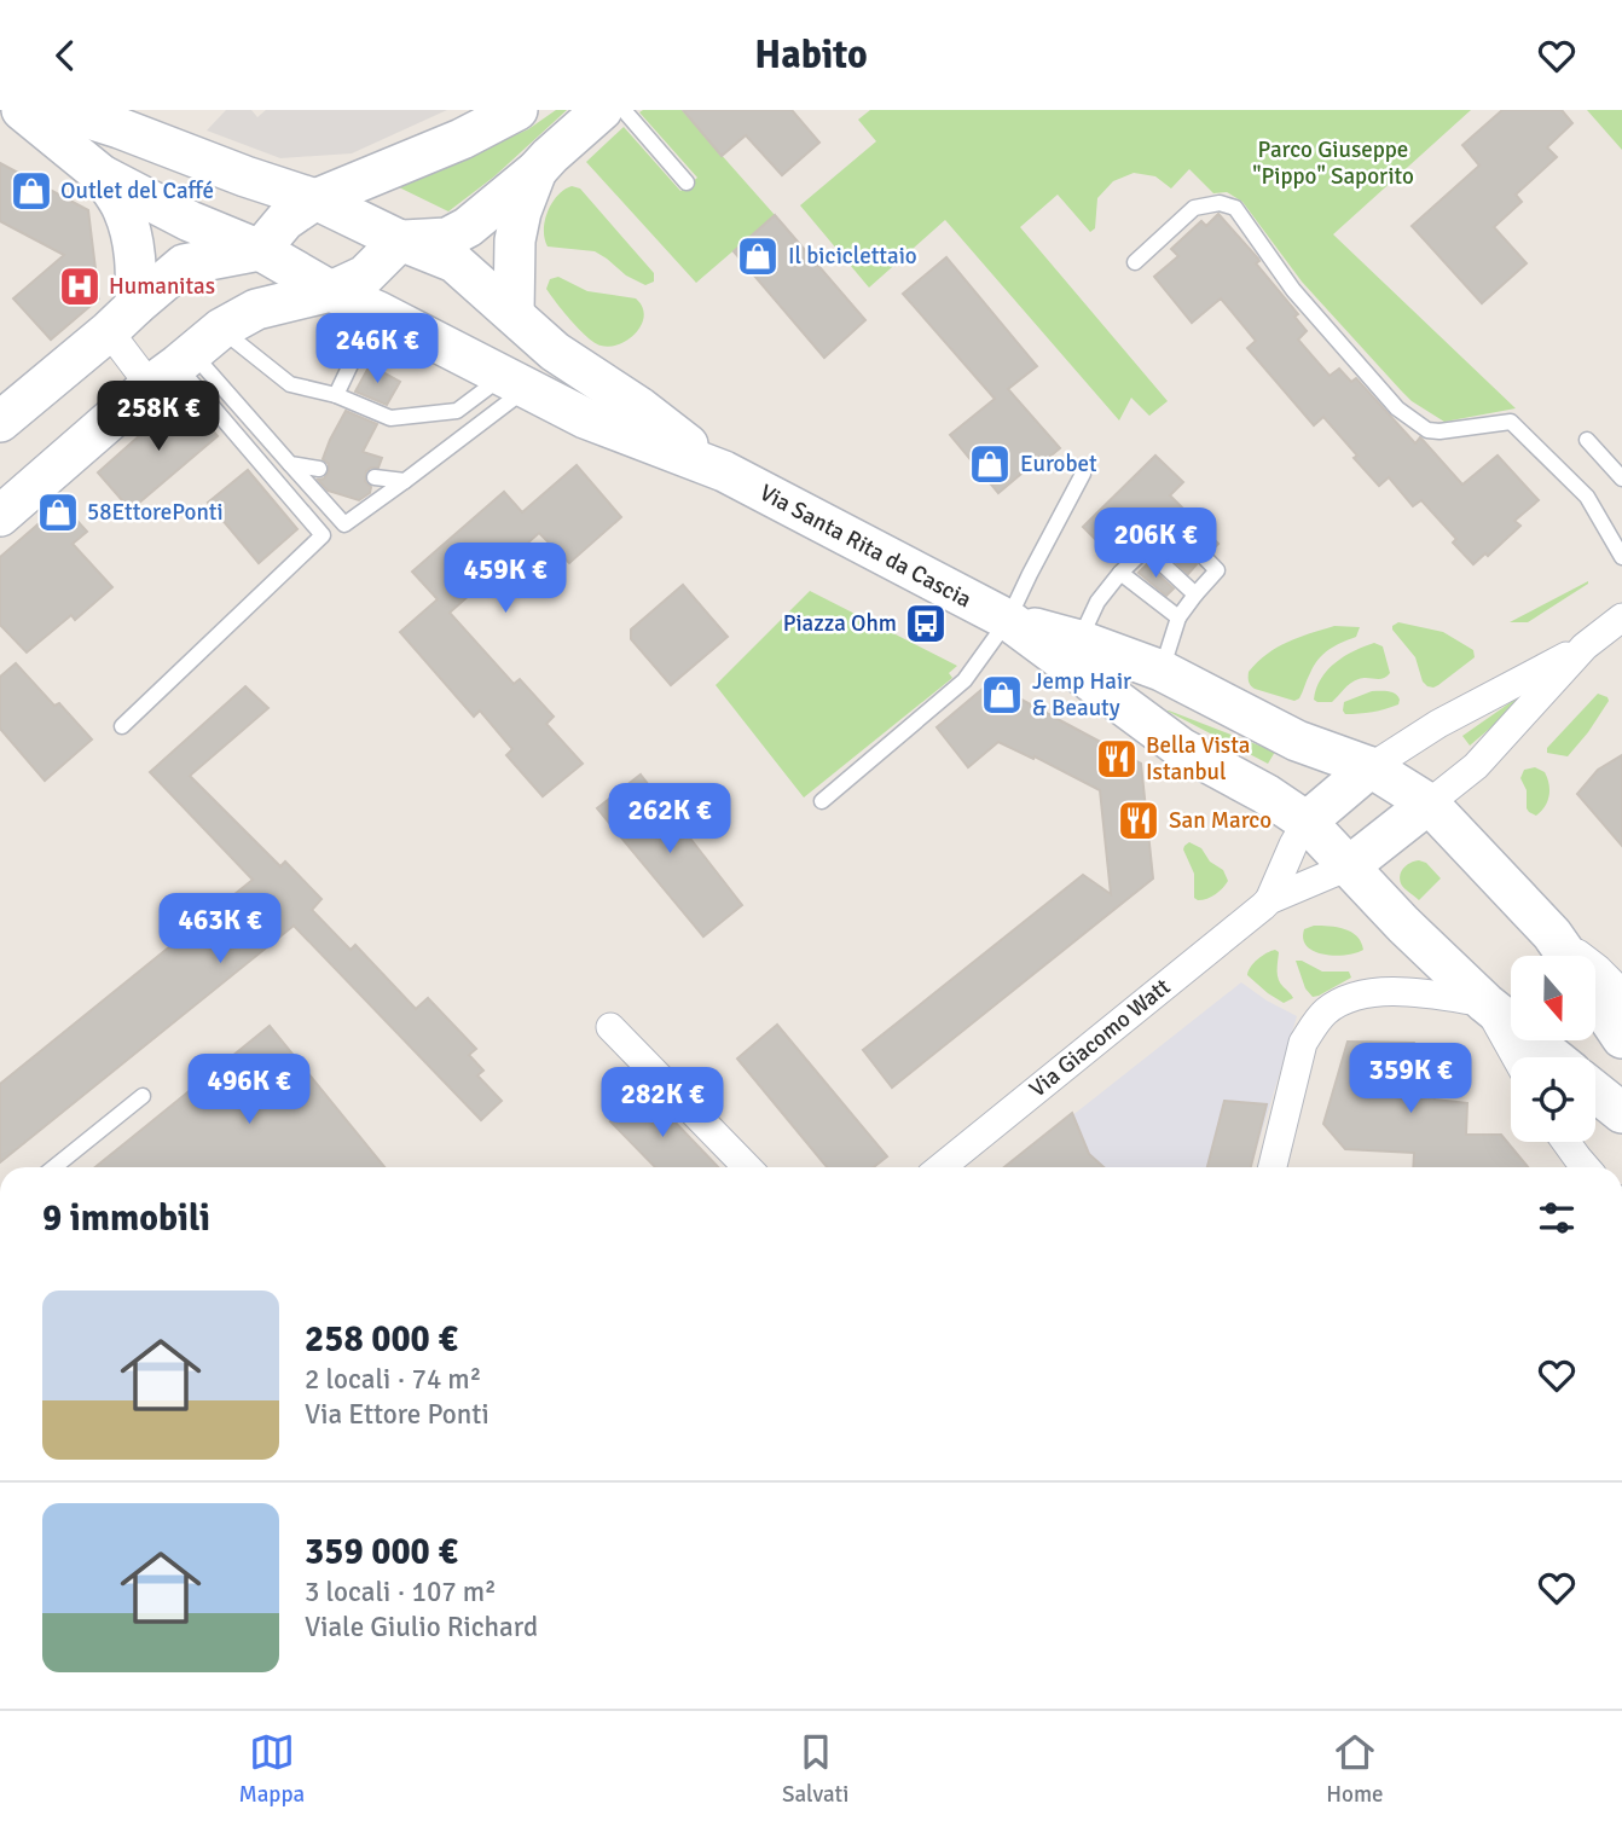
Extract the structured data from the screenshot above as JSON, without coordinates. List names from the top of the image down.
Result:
{
  "streets": {
    "main road": ["Via Santa Rita da Cascia"],
    "street": ["Via Giacomo Watt"]
  },
  "parks": ["Parco Giuseppe \"Pippo\" Saporito"],
  "places": {
    "shop": [
      "Outlet del Caffé",
      "Il biciclettaio",
      "Eurobet",
      "58EttorePonti",
      "Jemp Hair & Beauty"
    ],
    "hospital": ["Humanitas"],
    "bus stop": ["Piazza Ohm"],
    "restaurant": ["Bella Vista Istanbul", "San Marco"]
  },
  "north": "bottom",
  "page": {
    "header": "Habito",
    "price": [
      "246K €",
      "258K €",
      "206K €",
      "459K €",
      "262K €",
      "463K €",
      "359K €",
      "496K €",
      "282K €"
    ],
    "heading": "9 immobili",
    "list": [
      {
        "name": "258 000 €",
        "note": "2 locali · 74 m² · Via Ettore Ponti"
      },
      {
        "name": "359 000 €",
        "note": "3 locali · 107 m² · Viale Giulio Richard"
      }
    ],
    "tabs": ["Mappa", "Salvati", "Home"]
  }
}
